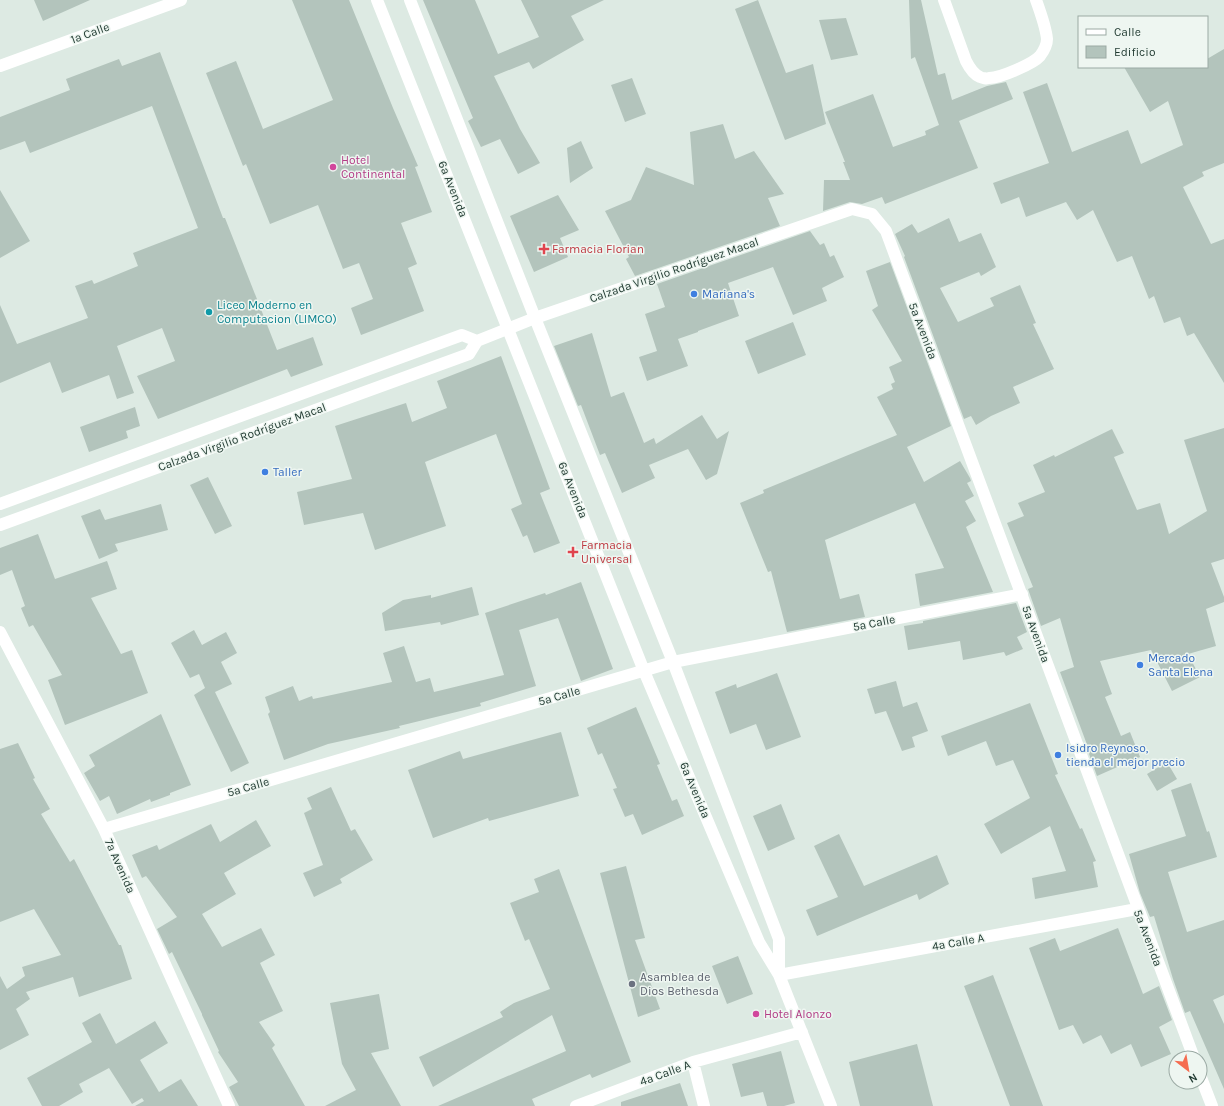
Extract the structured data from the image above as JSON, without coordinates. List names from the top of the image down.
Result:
{
  "streets": {
    "street": [
      "1a Calle",
      "6a Avenida",
      "Calzada Virgilio Rodríguez Macal",
      "5a Avenida",
      "5a Calle",
      "7a Avenida",
      "4a Calle A"
    ]
  },
  "crossings": [
    ["6a Avenida", "Calzada Virgilio Rodríguez Macal"],
    ["6a Avenida", "5a Calle"],
    ["6a Avenida", "4a Calle A"],
    ["Calzada Virgilio Rodríguez Macal", "5a Avenida"],
    ["5a Avenida", "5a Calle"],
    ["5a Avenida", "4a Calle A"],
    ["5a Calle", "7a Avenida"]
  ],
  "places": {
    "other": [
      "Hotel Continental",
      "Mariana's",
      "Liceo Moderno en Computacion (LIMCO)",
      "Taller",
      "Mercado Santa Elena",
      "Isidro Reynoso, tienda el mejor precio",
      "Asamblea de Dios Bethesda",
      "Hotel Alonzo"
    ],
    "health": ["Farmacia Florian", "Farmacia Universal"]
  },
  "legend": ["Calle", "Edificio"],
  "north": "bottom right"
}
